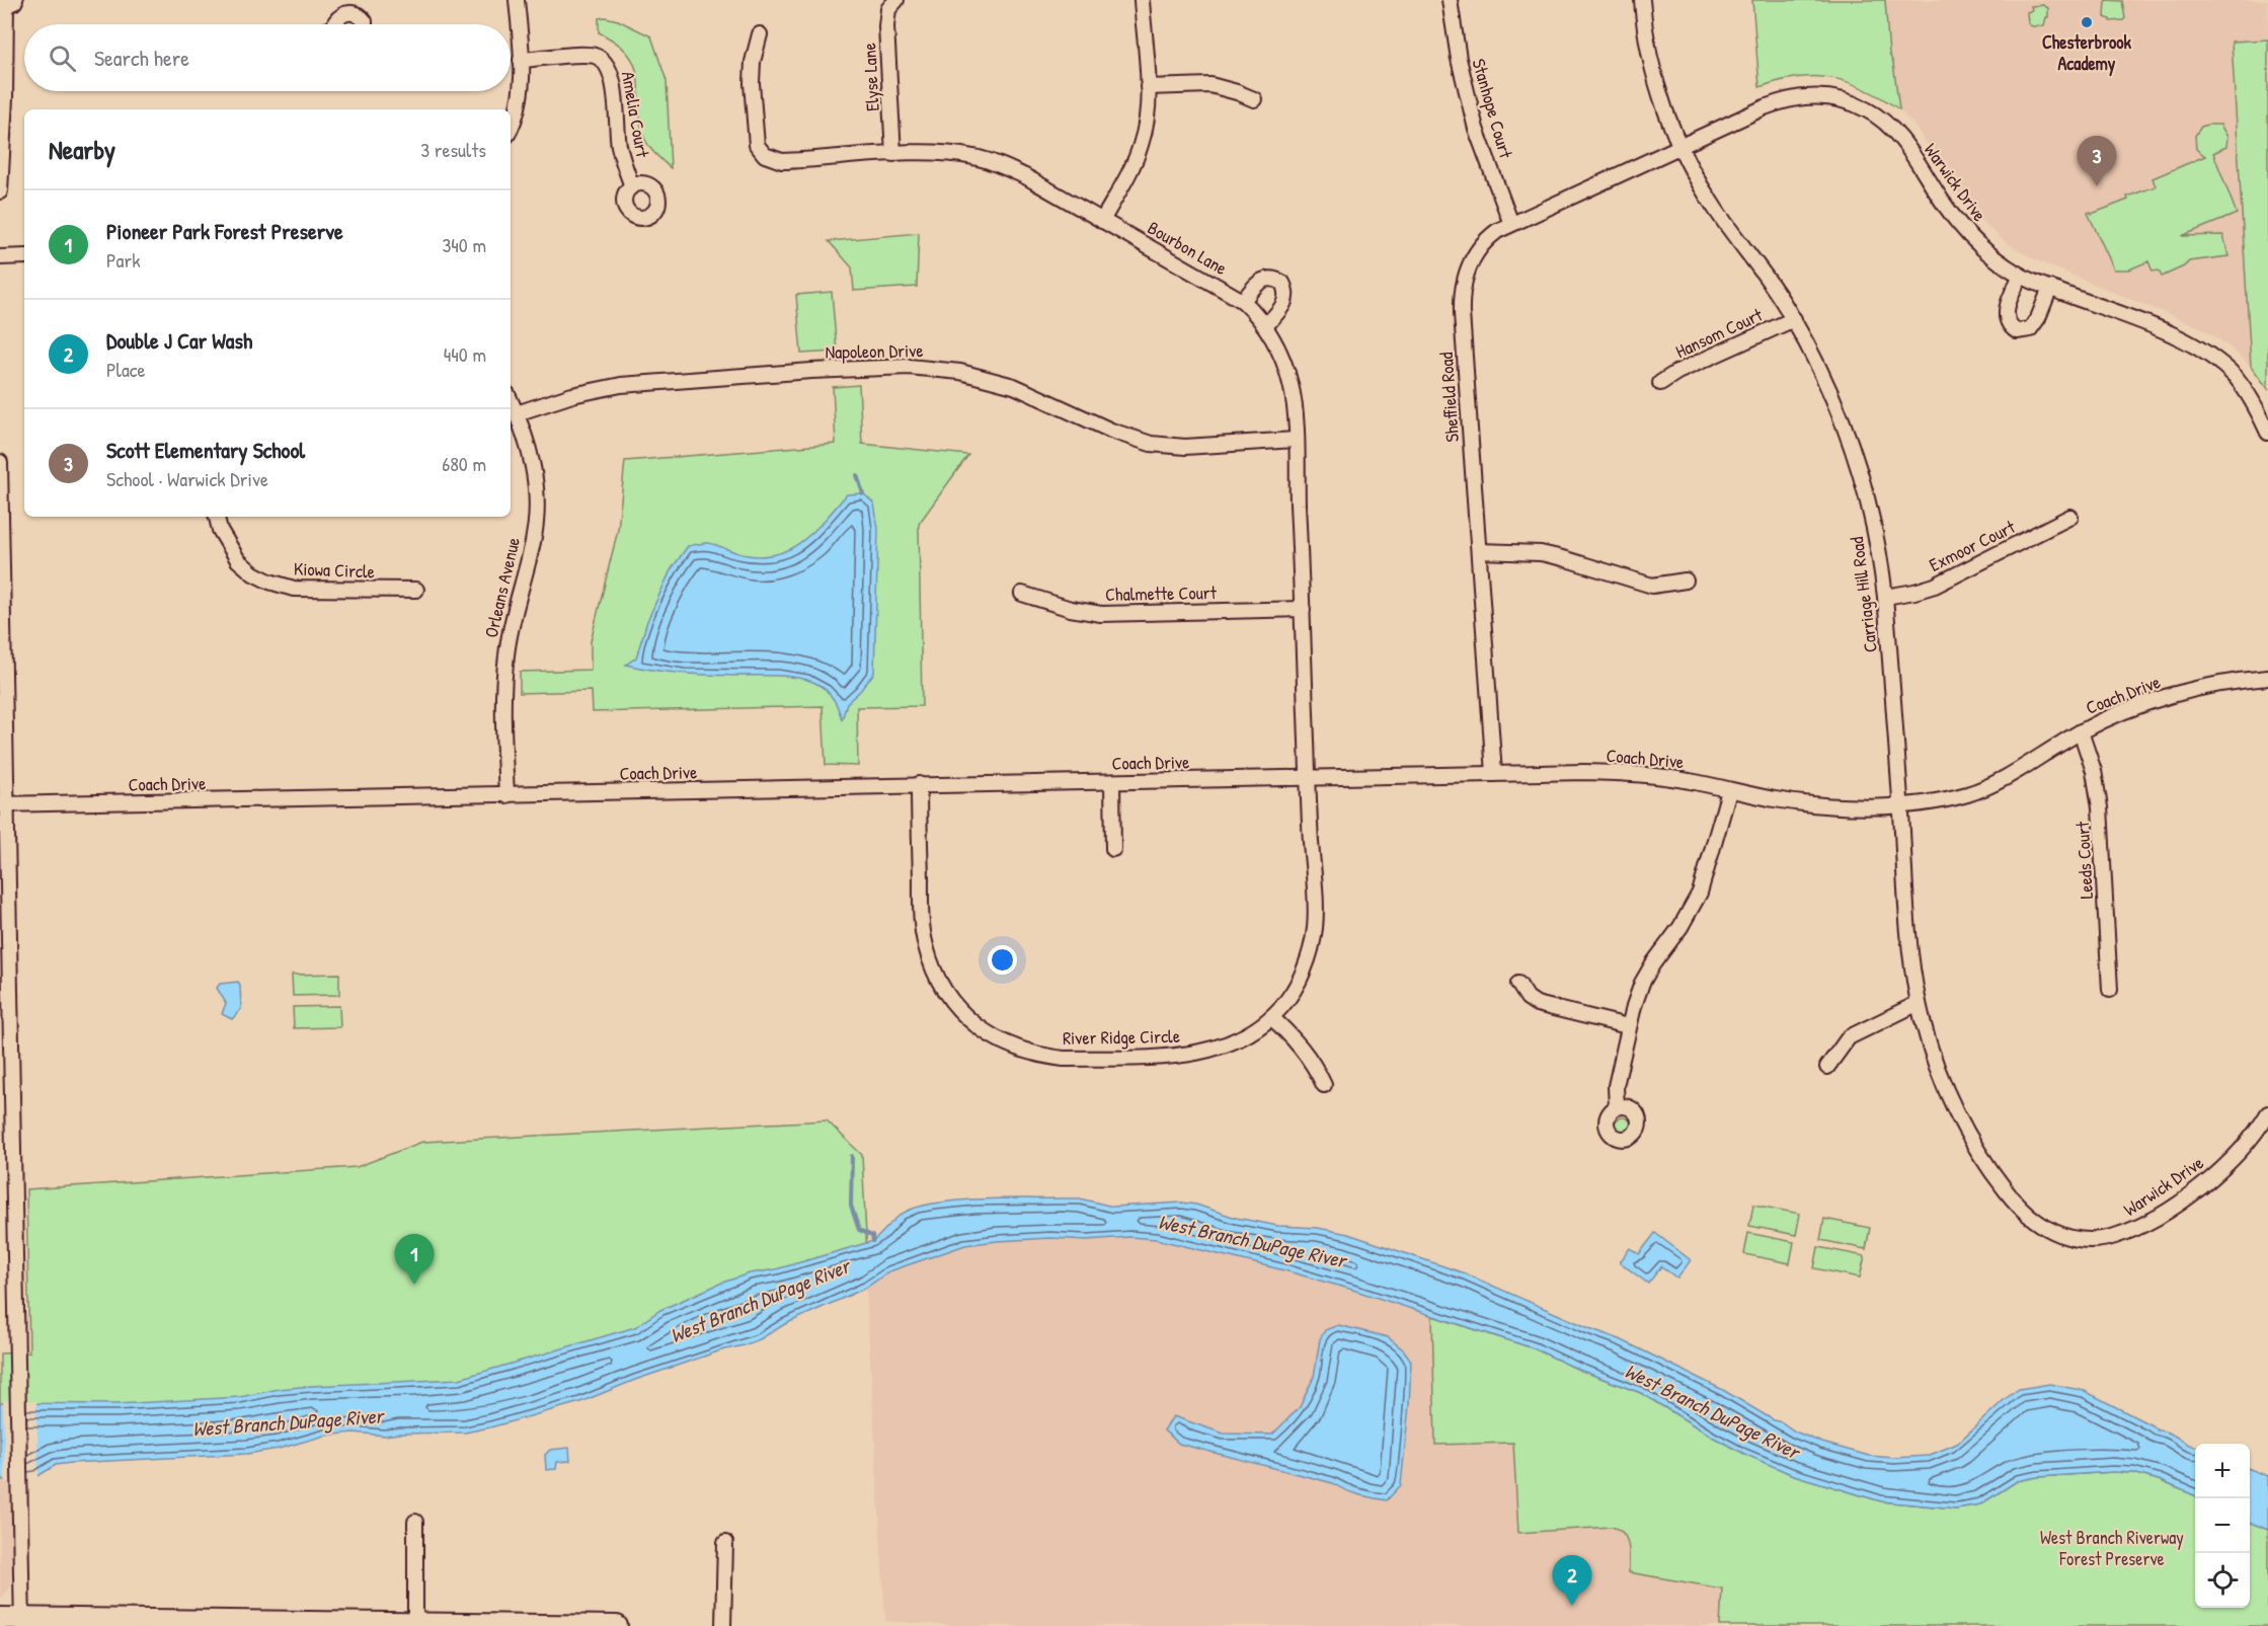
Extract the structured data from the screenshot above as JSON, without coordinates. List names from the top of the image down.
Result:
{
  "streets": {
    "street": [
      "Elyse Lane",
      "Stanhope Court",
      "Amelia Court",
      "Warwick Drive",
      "Bourbon Lane",
      "Hansom Court",
      "Napoleon Drive",
      "Sheffield Road",
      "Exmoor Court",
      "Kiowa Circle",
      "Orleans Avenue",
      "Chalmette Court",
      "Carriage Hill Road",
      "Coach Drive",
      "Leeds Court",
      "River Ridge Circle"
    ]
  },
  "crossings": [
    ["Elyse Lane", "Bourbon Lane"],
    ["Stanhope Court", "Sheffield Road"],
    ["Warwick Drive", "Sheffield Road"],
    ["Warwick Drive", "Carriage Hill Road"],
    ["Bourbon Lane", "Napoleon Drive"],
    ["Bourbon Lane", "Chalmette Court"],
    ["Bourbon Lane", "Coach Drive"],
    ["Bourbon Lane", "River Ridge Circle"],
    ["Hansom Court", "Carriage Hill Road"],
    ["Napoleon Drive", "Orleans Avenue"],
    ["Sheffield Road", "Carriage Hill Road"],
    ["Sheffield Road", "Coach Drive"],
    ["Exmoor Court", "Carriage Hill Road"],
    ["Orleans Avenue", "Coach Drive"],
    ["Carriage Hill Road", "Coach Drive"],
    ["Coach Drive", "Leeds Court"],
    ["Coach Drive", "River Ridge Circle"]
  ],
  "water": ["West Branch DuPage River"],
  "parks": ["West Branch Riverway Forest Preserve"],
  "places": ["Chesterbrook Academy"],
  "page": {
    "search": "Search here",
    "heading": ["Nearby", "3 results"],
    "pins": ["3", "1", "2"],
    "list": [
      {
        "mark": "1",
        "name": "Pioneer Park Forest Preserve",
        "note": "Park",
        "value": "340 m"
      },
      {
        "mark": "2",
        "name": "Double J Car Wash",
        "note": "Place",
        "value": "440 m"
      },
      {
        "mark": "3",
        "name": "Scott Elementary School",
        "note": "School · Warwick Drive",
        "value": "680 m"
      }
    ],
    "map_buttons": ["+", "−"]
  }
}
